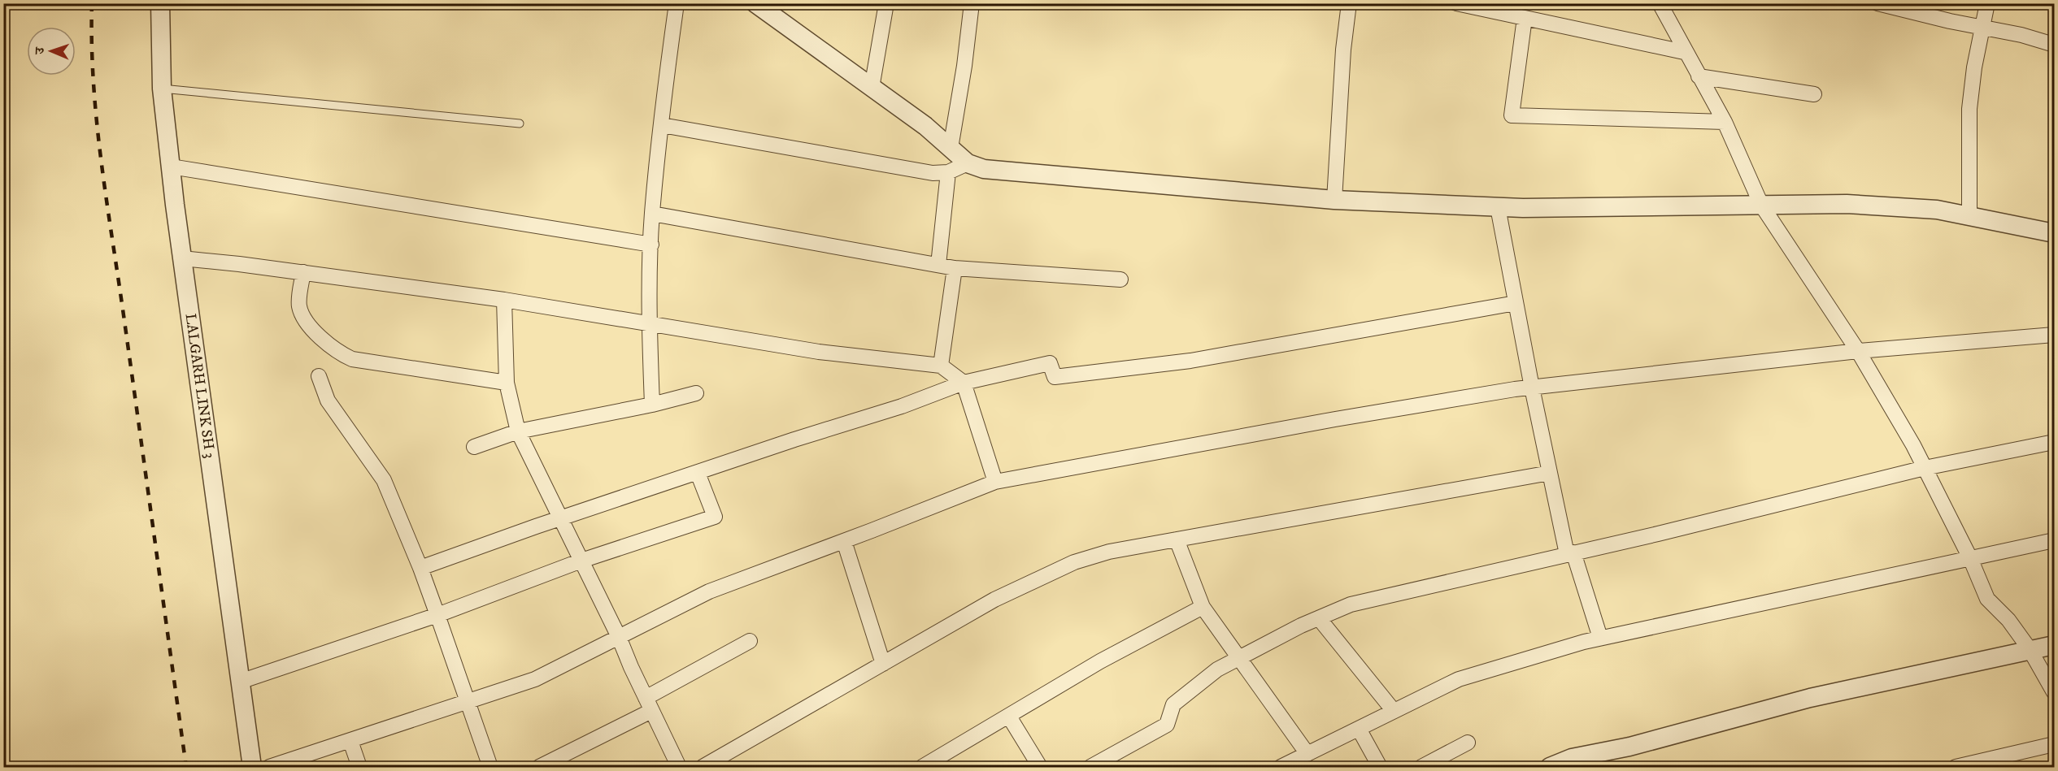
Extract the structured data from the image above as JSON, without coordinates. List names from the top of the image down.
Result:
{
  "streets": {
    "street": ["LALGARH LINK SH 3"]
  },
  "north": "left"
}
